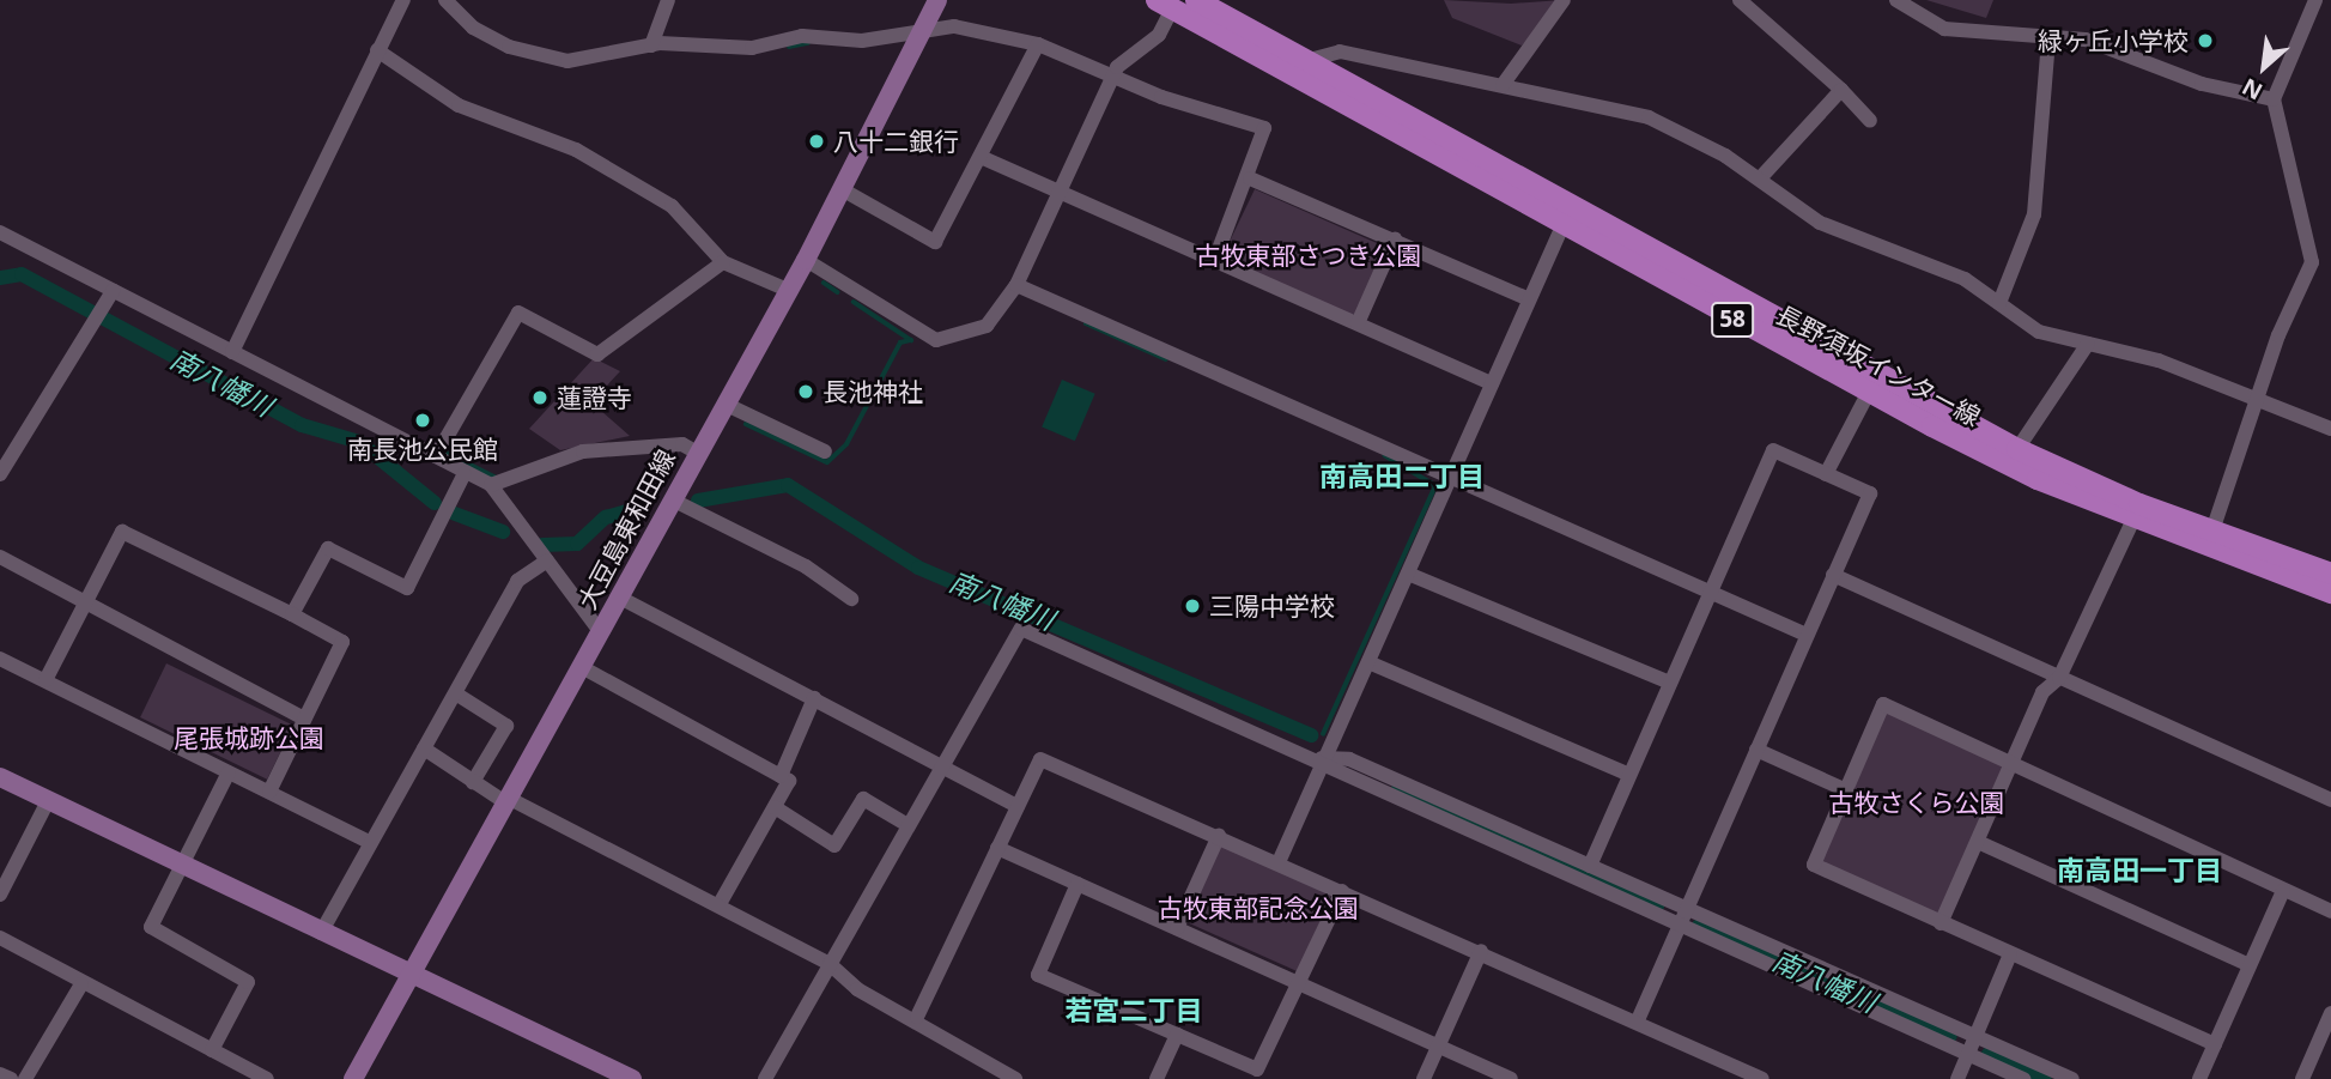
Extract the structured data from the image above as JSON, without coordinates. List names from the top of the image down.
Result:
{
  "streets": {
    "main road": ["58", "長野須坂インター線", "大豆島東和田線"]
  },
  "districts": ["南高田二丁目", "南高田一丁目", "若宮二丁目"],
  "water": ["南八幡川"],
  "parks": [
    "古牧東部さつき公園",
    "尾張城跡公園",
    "古牧さくら公園",
    "古牧東部記念公園"
  ],
  "places": [
    "緑ヶ丘小学校",
    "八十二銀行",
    "長池神社",
    "蓮證寺",
    "南長池公民館",
    "三陽中学校"
  ],
  "north": "bottom left"
}
